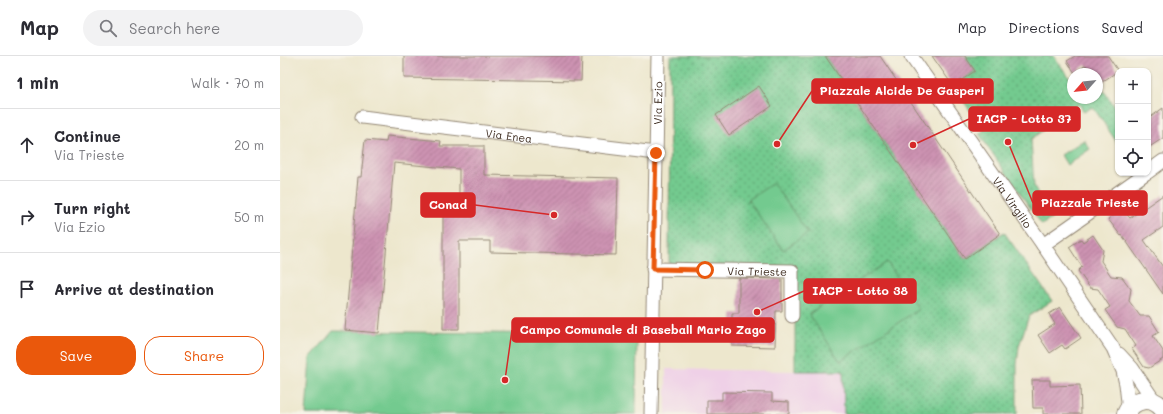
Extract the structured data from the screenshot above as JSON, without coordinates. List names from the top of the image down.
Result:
{
  "streets": {
    "street": [
      "Via Ezio",
      "Via Enea",
      "Via Virgilio",
      "Via Trieste"
    ]
  },
  "crossings": [
    ["Via Ezio", "Via Enea"],
    ["Via Ezio", "Via Trieste"]
  ],
  "places": [
    "Piazzale Trieste",
    "Piazzale Alcide De Gasperi",
    "IACP - Lotto 37",
    "Conad",
    "IACP - Lotto 38",
    "Campo Comunale di Baseball Mario Zago"
  ],
  "north": "bottom left",
  "page": {
    "header": "Map",
    "search": "Search here",
    "nav": ["Map", "Directions", "Saved"],
    "heading": ["1 min", "Walk · 70 m"],
    "map_buttons": ["+", "−"],
    "list": [
      ["Continue", "Via Trieste", "20 m"],
      ["Turn right", "Via Ezio", "50 m"],
      "Arrive at destination"
    ],
    "buttons": ["Save", "Share"]
  }
}
